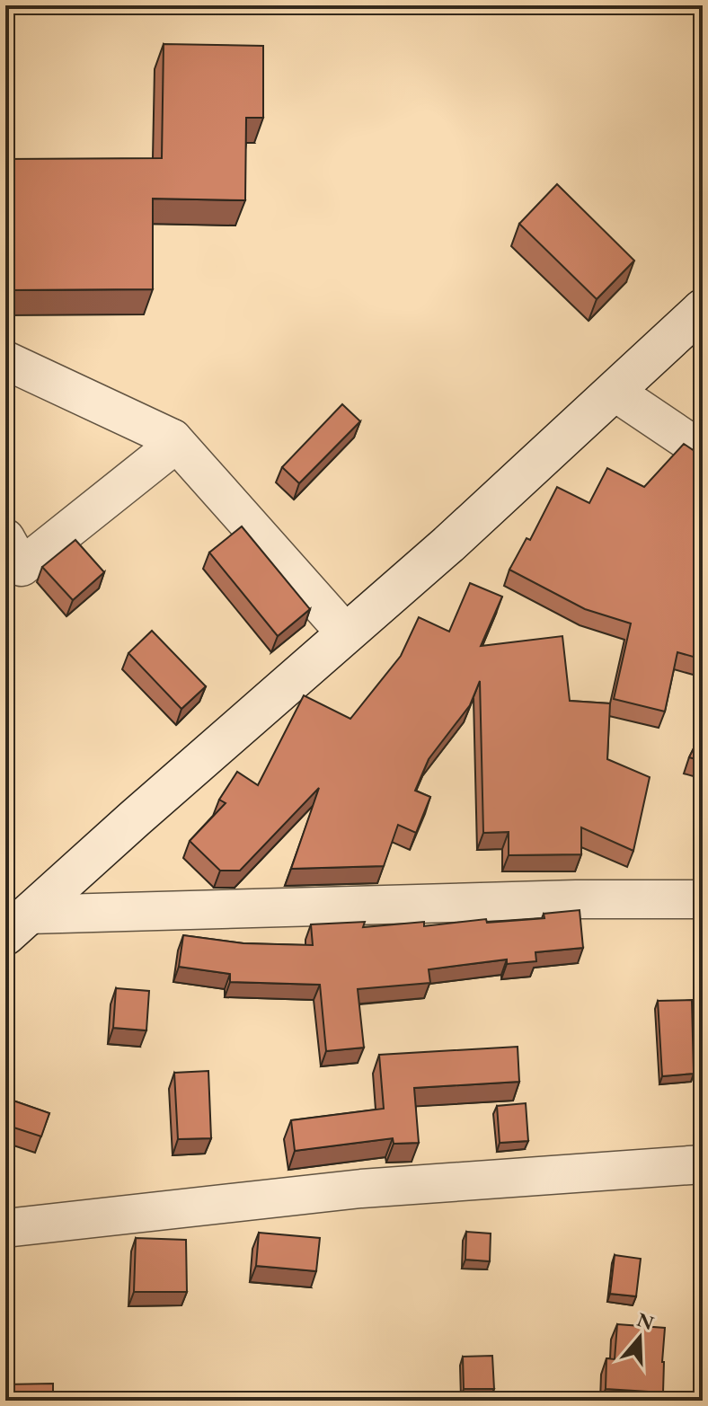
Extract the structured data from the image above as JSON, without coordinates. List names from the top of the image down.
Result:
{
  "north": "top"
}
